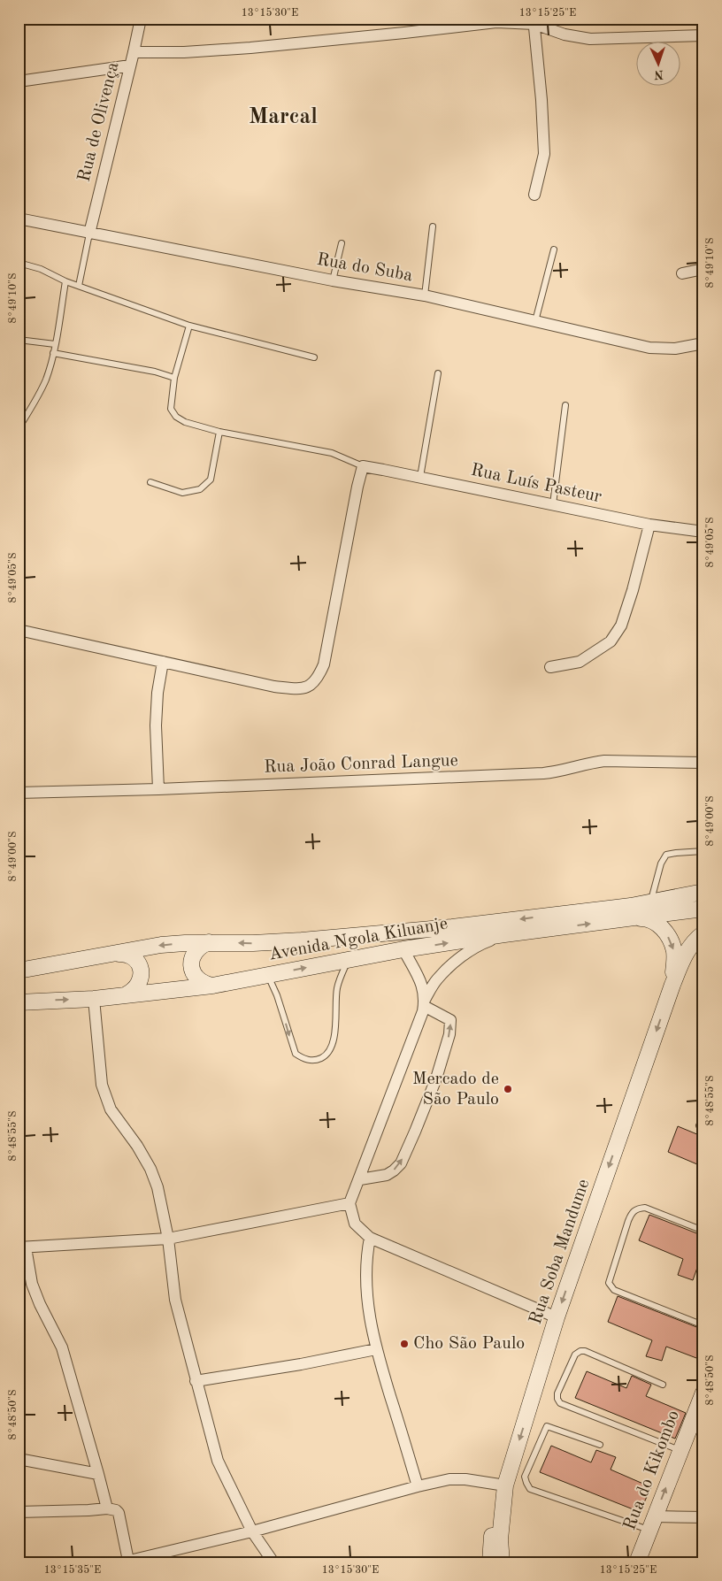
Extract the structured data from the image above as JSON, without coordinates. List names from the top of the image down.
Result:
{
  "streets": {
    "main road": ["Avenida Ngola Kiluanje", "Rua Soba Mandume", "Rua do Kikombo"],
    "street": [
      "Rua de Olivença",
      "Rua do Suba",
      "Rua Luís Pasteur",
      "Rua João Conrad Langue"
    ]
  },
  "crossings": [
    ["Rua de Olivença", "Rua do Suba"]
  ],
  "one_way": ["Rua Soba Mandume", "Rua do Kikombo"],
  "districts": ["Marcal"],
  "places": ["Mercado de São Paulo", "Cho São Paulo"],
  "north": "bottom",
  "coordinates": [
    "13°15'30\"E",
    "13°15'25\"E",
    "8°49'10\"S",
    "8°49'05\"S",
    "8°49'00\"S",
    "8°48'55\"S",
    "8°48'50\"S",
    "13°15'35\"E"
  ]
}
